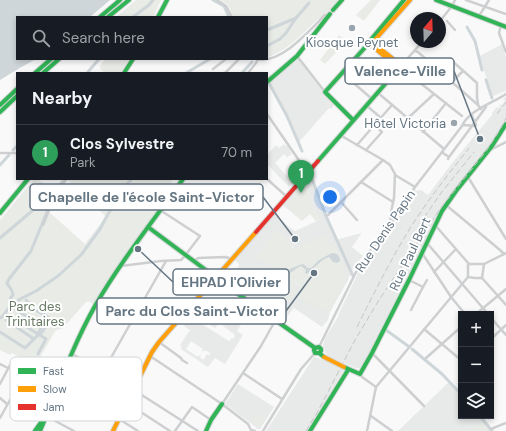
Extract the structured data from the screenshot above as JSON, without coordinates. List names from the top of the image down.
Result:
{
  "streets": {
    "main road": ["Rue Paul Bert"],
    "street": ["Rue Denis Papin"]
  },
  "parks": ["Parc des Trinitaires"],
  "places": [
    "Kiosque Peynet",
    "Hôtel Victoria",
    "Valence-Ville",
    "Chapelle de l'école Saint-Victor",
    "EHPAD l'Olivier",
    "Parc du Clos Saint-Victor"
  ],
  "legend": ["Fast", "Slow", "Jam"],
  "north": "top",
  "page": {
    "search": "Search here",
    "heading": "Nearby",
    "list": [
      {
        "mark": "1",
        "name": "Clos Sylvestre",
        "note": "Park",
        "value": "70 m"
      }
    ],
    "pins": "1",
    "map_buttons": ["+", "−"]
  }
}
